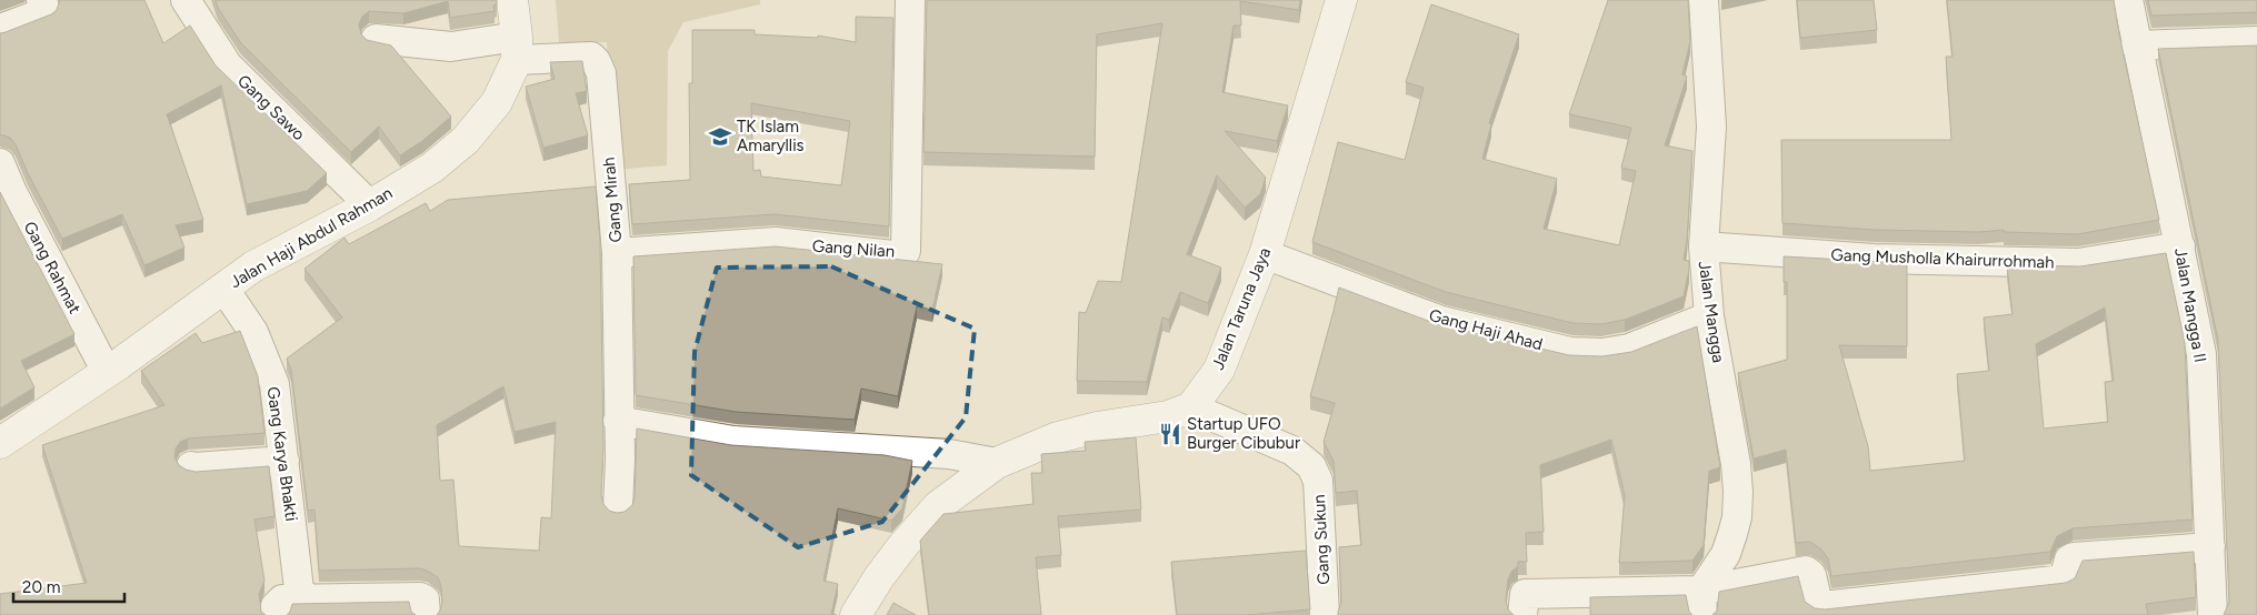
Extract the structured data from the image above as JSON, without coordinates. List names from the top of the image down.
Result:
{
  "streets": {
    "street": [
      "Gang Sawo",
      "Gang Mirah",
      "Jalan Haji Abdul Rahman",
      "Gang Nilan",
      "Gang Musholla Khairurrohmah",
      "Gang Rahmat",
      "Jalan Mangga II",
      "Jalan Taruna Jaya",
      "Jalan Mangga",
      "Gang Haji Ahad",
      "Gang Karya Bhakti",
      "Gang Sukun"
    ]
  },
  "crossings": [
    ["Gang Sawo", "Jalan Haji Abdul Rahman"],
    ["Gang Mirah", "Jalan Haji Abdul Rahman"],
    ["Gang Mirah", "Gang Nilan"],
    ["Jalan Haji Abdul Rahman", "Gang Rahmat"],
    ["Jalan Haji Abdul Rahman", "Gang Karya Bhakti"],
    ["Gang Musholla Khairurrohmah", "Jalan Mangga II"],
    ["Gang Musholla Khairurrohmah", "Jalan Mangga"],
    ["Jalan Taruna Jaya", "Gang Haji Ahad"],
    ["Jalan Taruna Jaya", "Gang Sukun"],
    ["Jalan Mangga", "Gang Haji Ahad"]
  ],
  "places": {
    "school or university": ["TK Islam Amaryllis"],
    "restaurant": ["Startup UFO Burger Cibubur"]
  },
  "scale_bar": "20 m"
}
